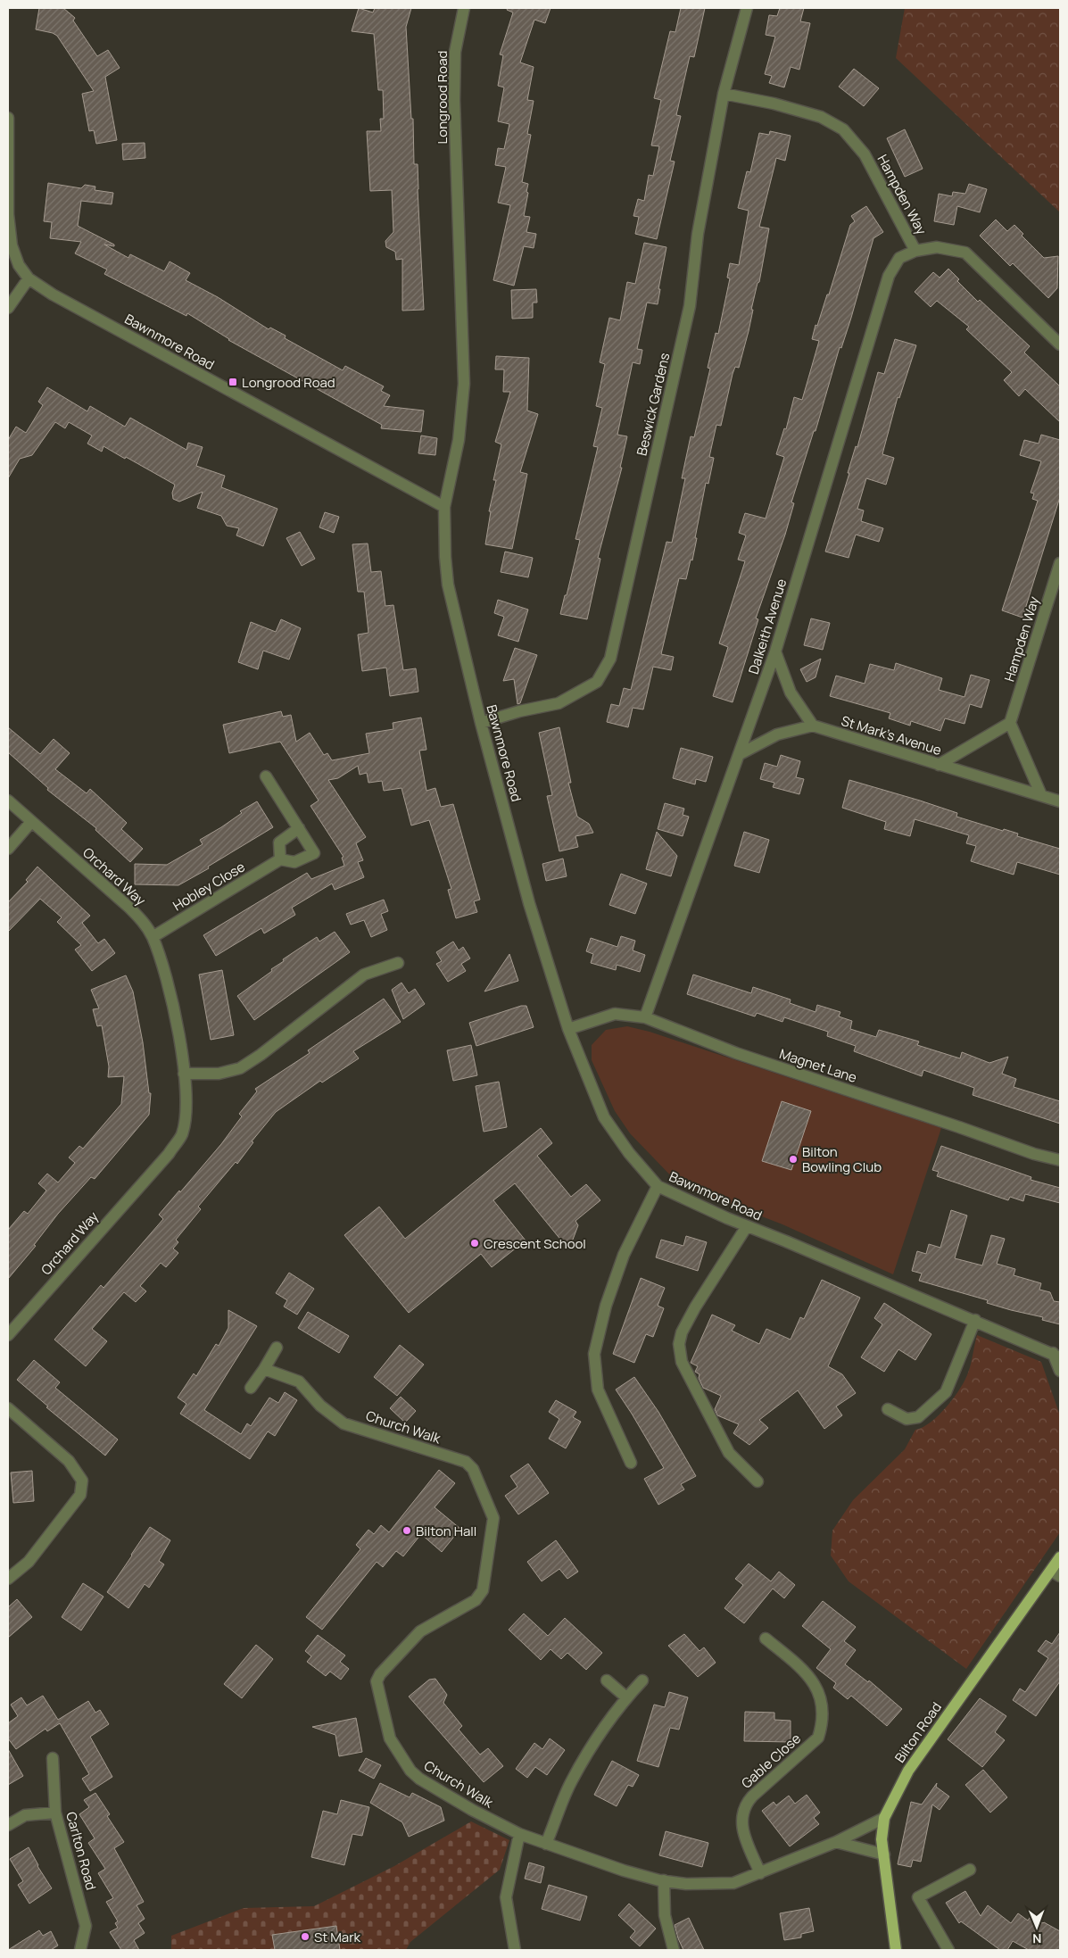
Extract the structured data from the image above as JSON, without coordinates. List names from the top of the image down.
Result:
{
  "streets": {
    "main road": ["Bilton Road"],
    "street": [
      "Longrood Road",
      "Hampden Way",
      "Bawnmore Road",
      "Beswick Gardens",
      "Dalkeith Avenue",
      "St Mark's Avenue",
      "Orchard Way",
      "Hobley Close",
      "Magnet Lane",
      "Church Walk",
      "Gable Close",
      "Carlton Road"
    ]
  },
  "crossings": [
    ["Longrood Road", "Bawnmore Road"],
    ["Hampden Way", "Beswick Gardens"],
    ["Hampden Way", "Dalkeith Avenue"],
    ["Bawnmore Road", "Beswick Gardens"],
    ["Bawnmore Road", "Magnet Lane"],
    ["Dalkeith Avenue", "Magnet Lane"],
    ["Orchard Way", "Hobley Close"],
    ["Church Walk", "Bilton Road"],
    ["Church Walk", "Gable Close"]
  ],
  "places": {
    "transit": ["Longrood Road"],
    "other": [
      "Bilton Bowling Club",
      "Crescent School",
      "Bilton Hall",
      "St Mark"
    ]
  },
  "north": "bottom"
}
